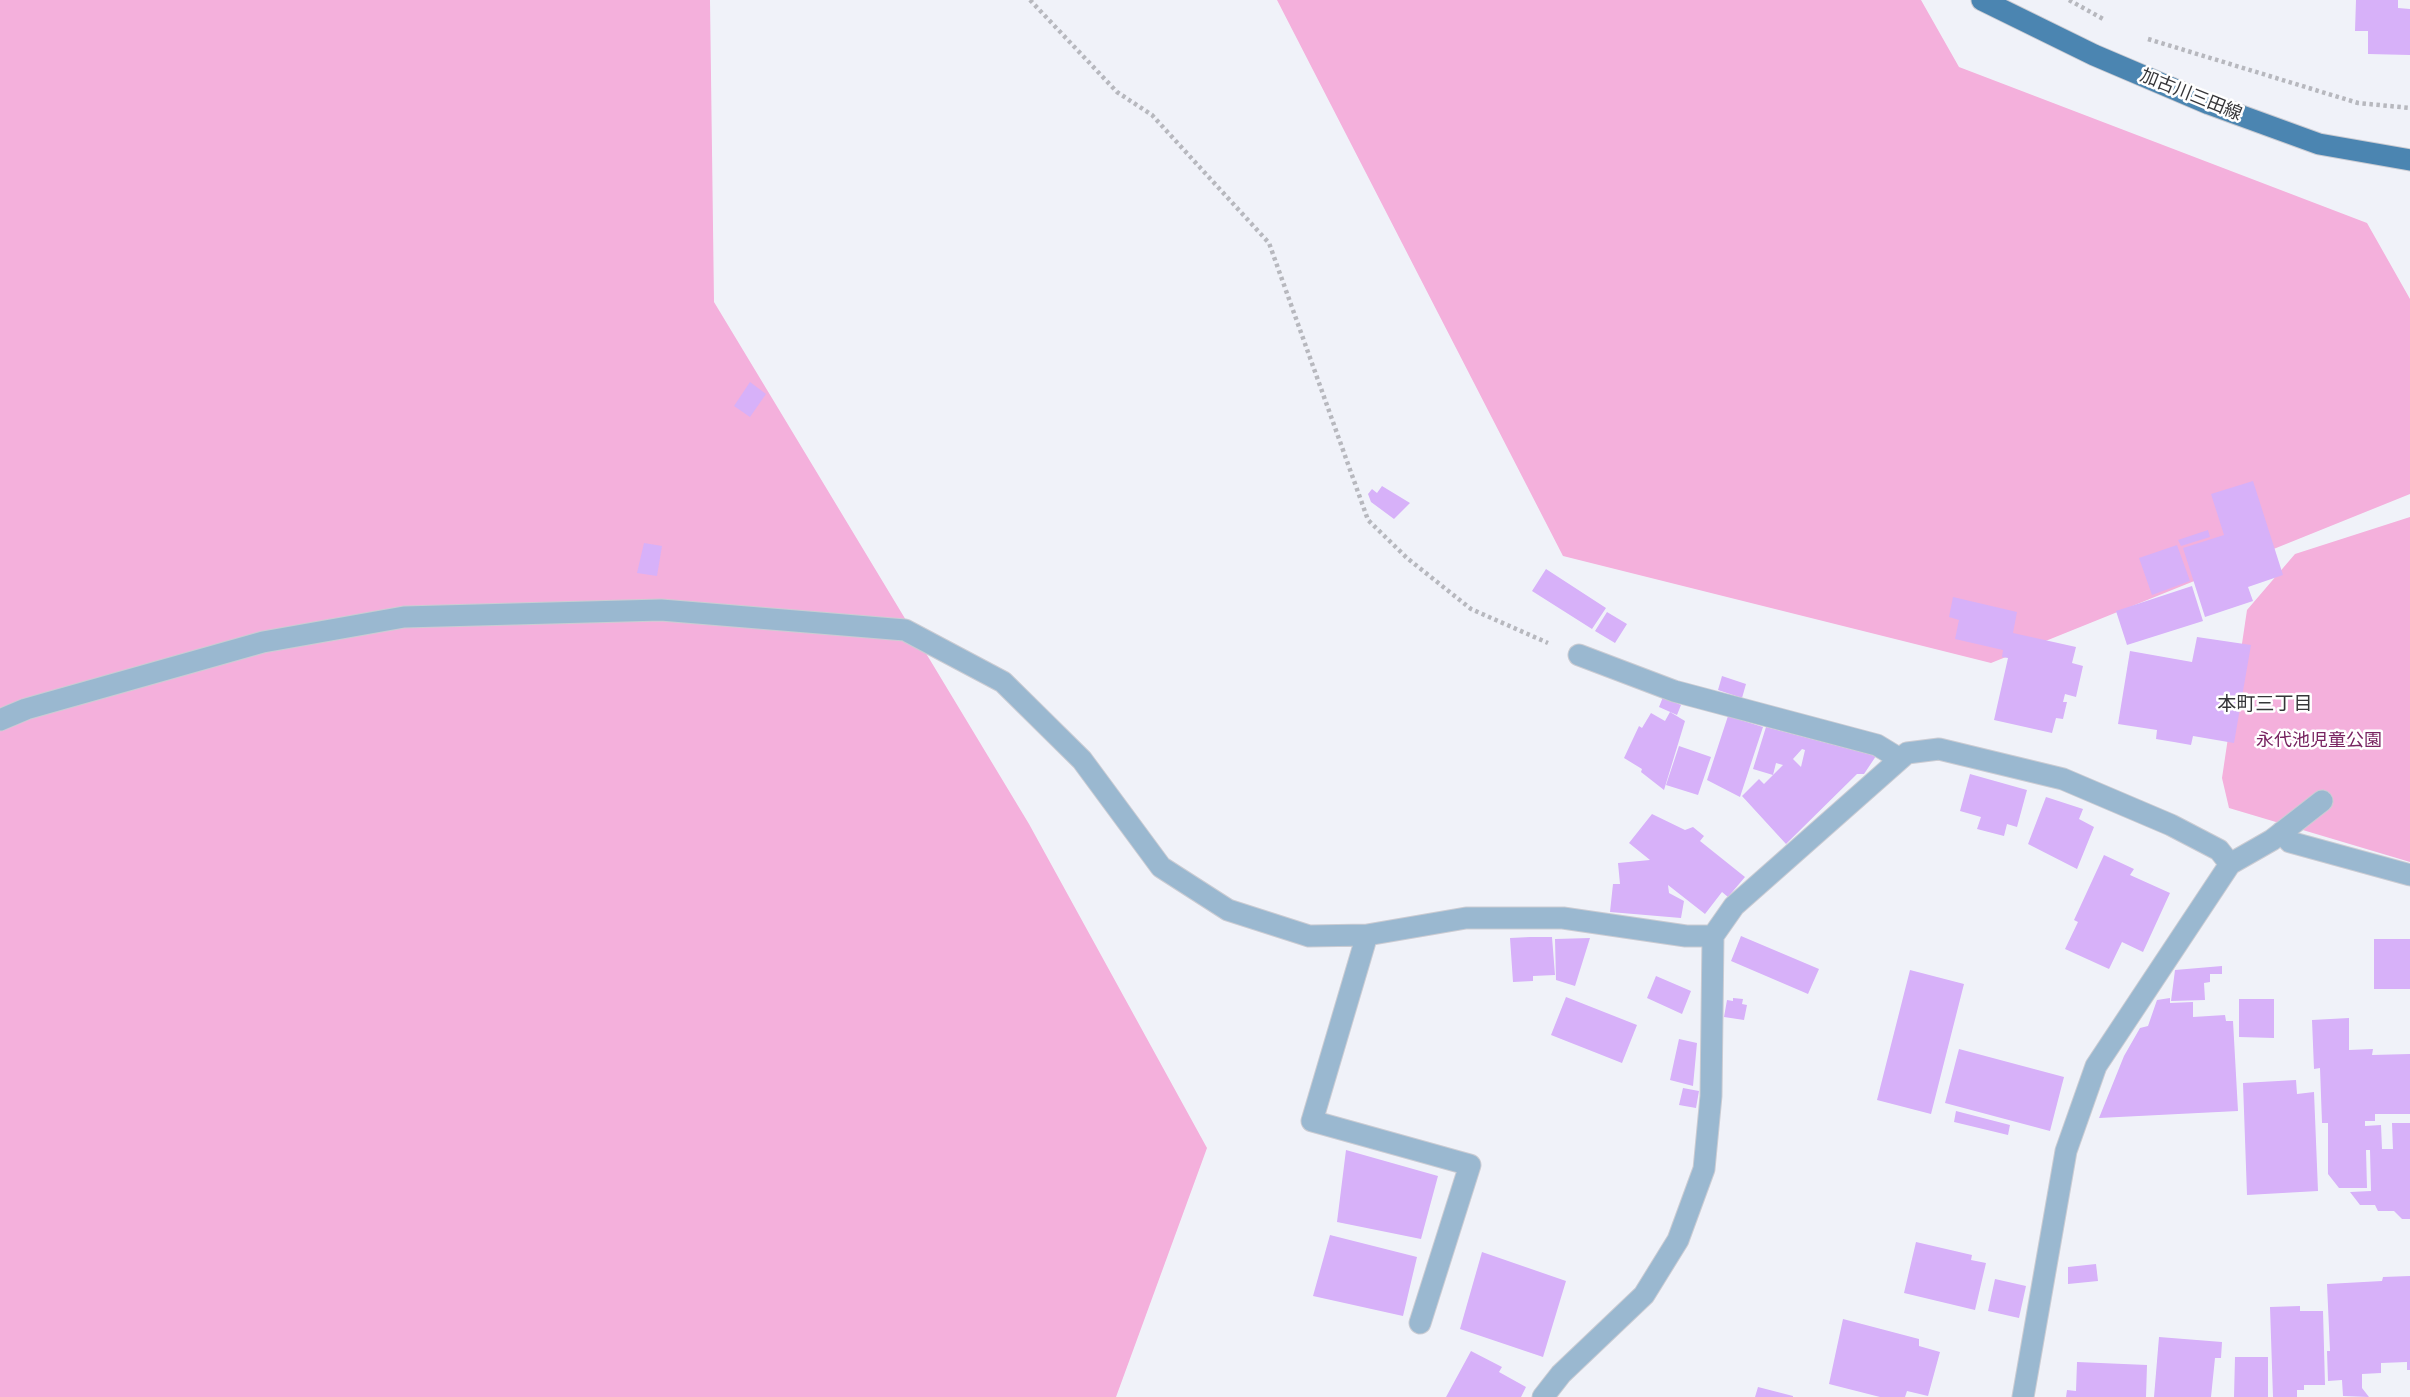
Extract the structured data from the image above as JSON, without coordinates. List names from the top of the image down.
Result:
{
  "streets": {
    "main road": ["加古川三田線"]
  },
  "districts": ["本町三丁目"],
  "parks": ["永代池児童公園"]
}
